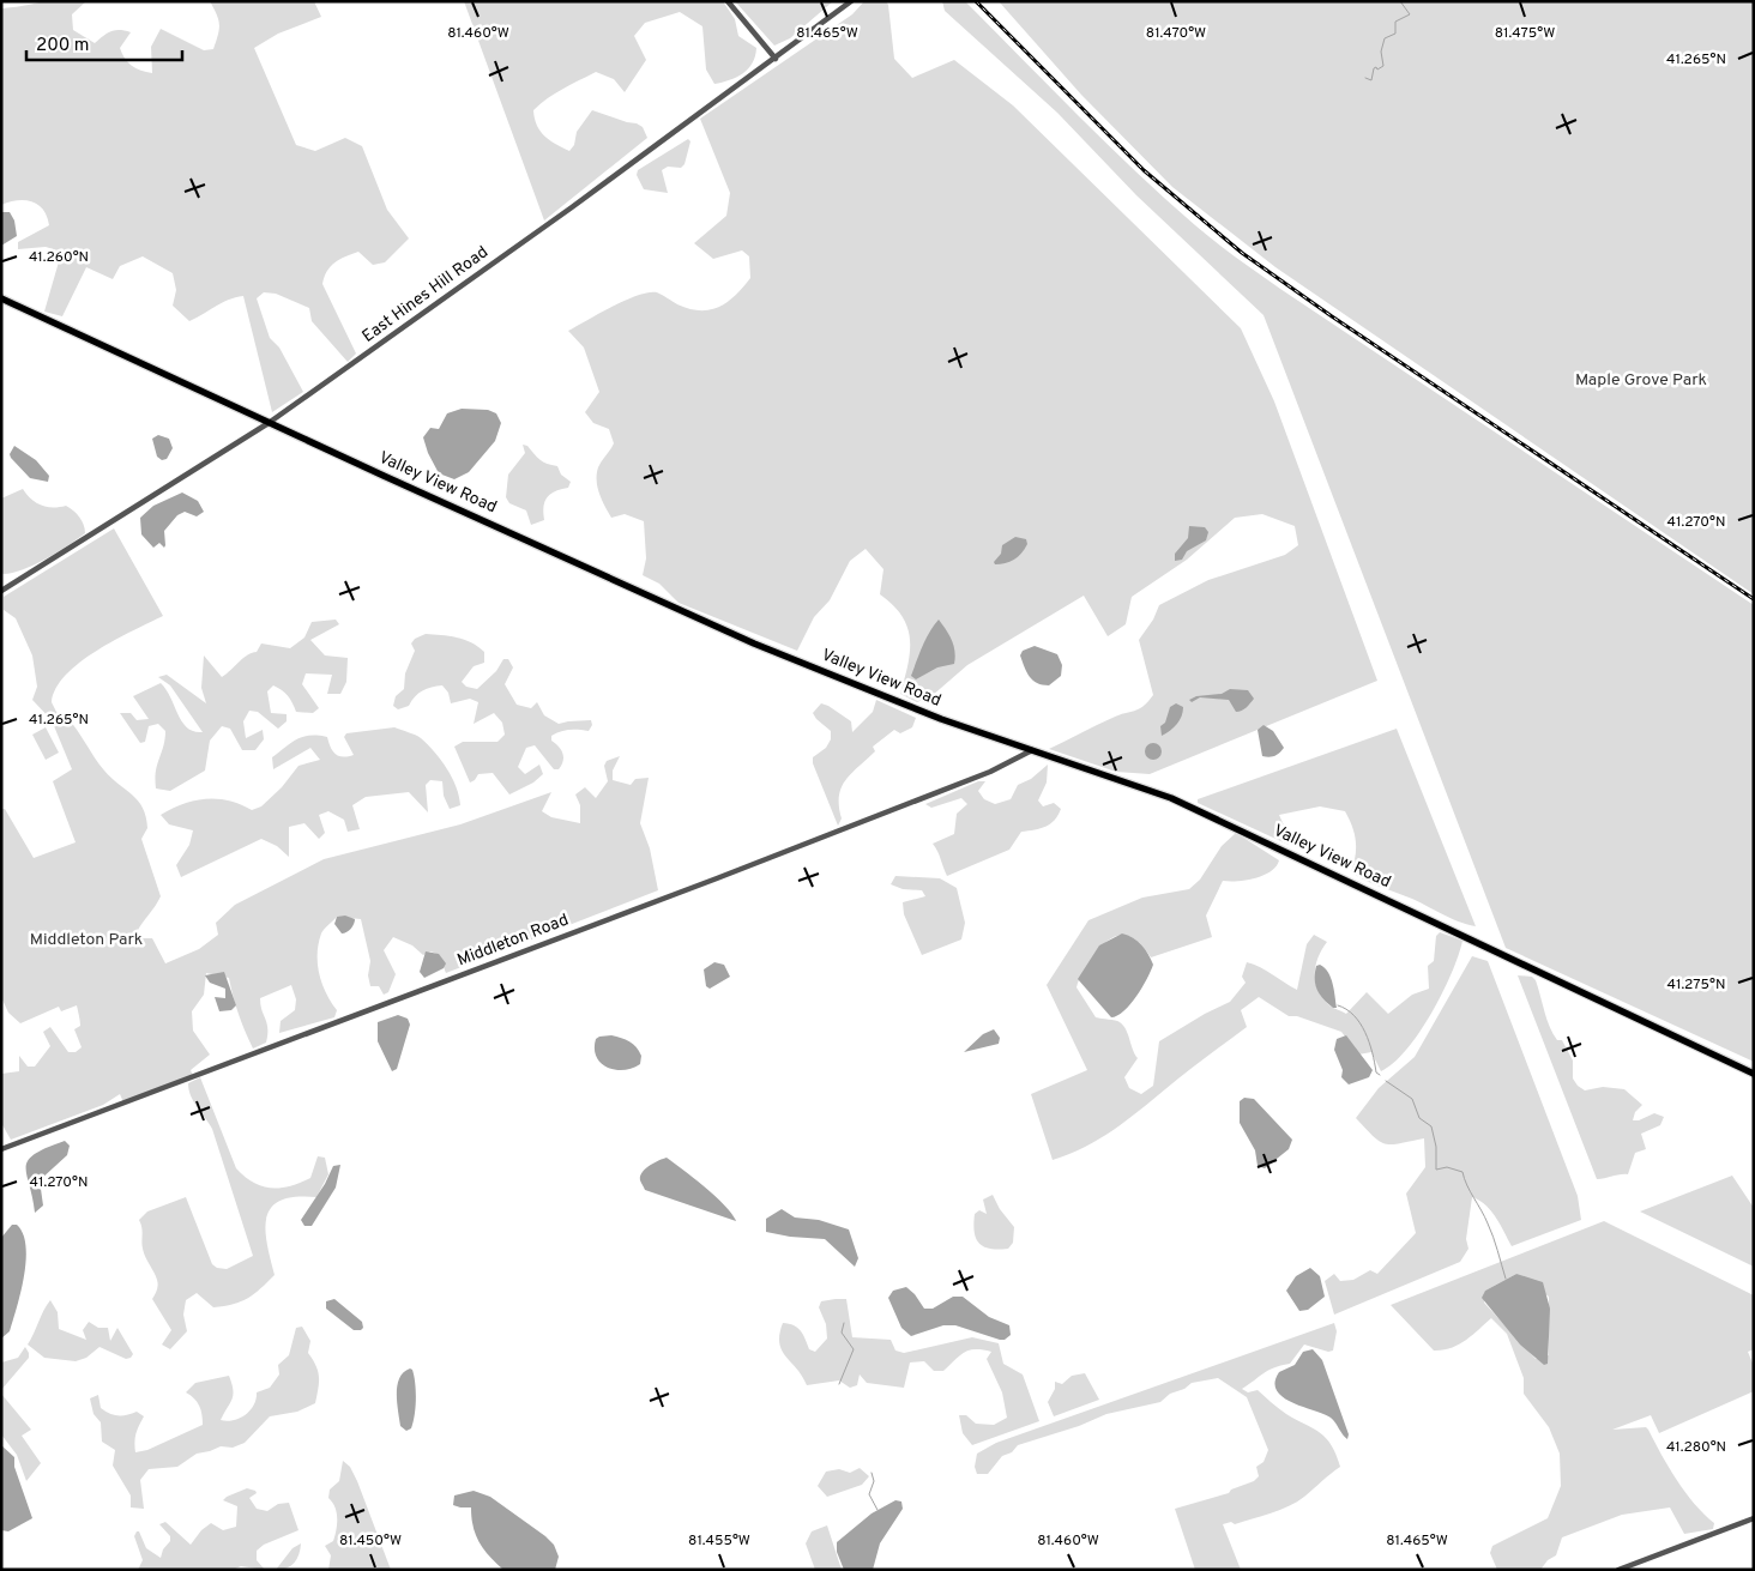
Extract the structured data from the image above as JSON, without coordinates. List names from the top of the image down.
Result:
{
  "streets": {
    "main road": ["Valley View Road"],
    "street": ["East Hines Hill Road", "Middleton Road"]
  },
  "crossings": [
    ["East Hines Hill Road", "Valley View Road"],
    ["Valley View Road", "Middleton Road"]
  ],
  "parks": ["Maple Grove Park", "Middleton Park"],
  "scale_bar": "200 m",
  "coordinates": [
    "81.460°W",
    "81.465°W",
    "81.470°W",
    "81.475°W",
    "41.265°N",
    "41.260°N",
    "41.270°N",
    "41.275°N",
    "41.280°N",
    "81.450°W",
    "81.455°W"
  ]
}
